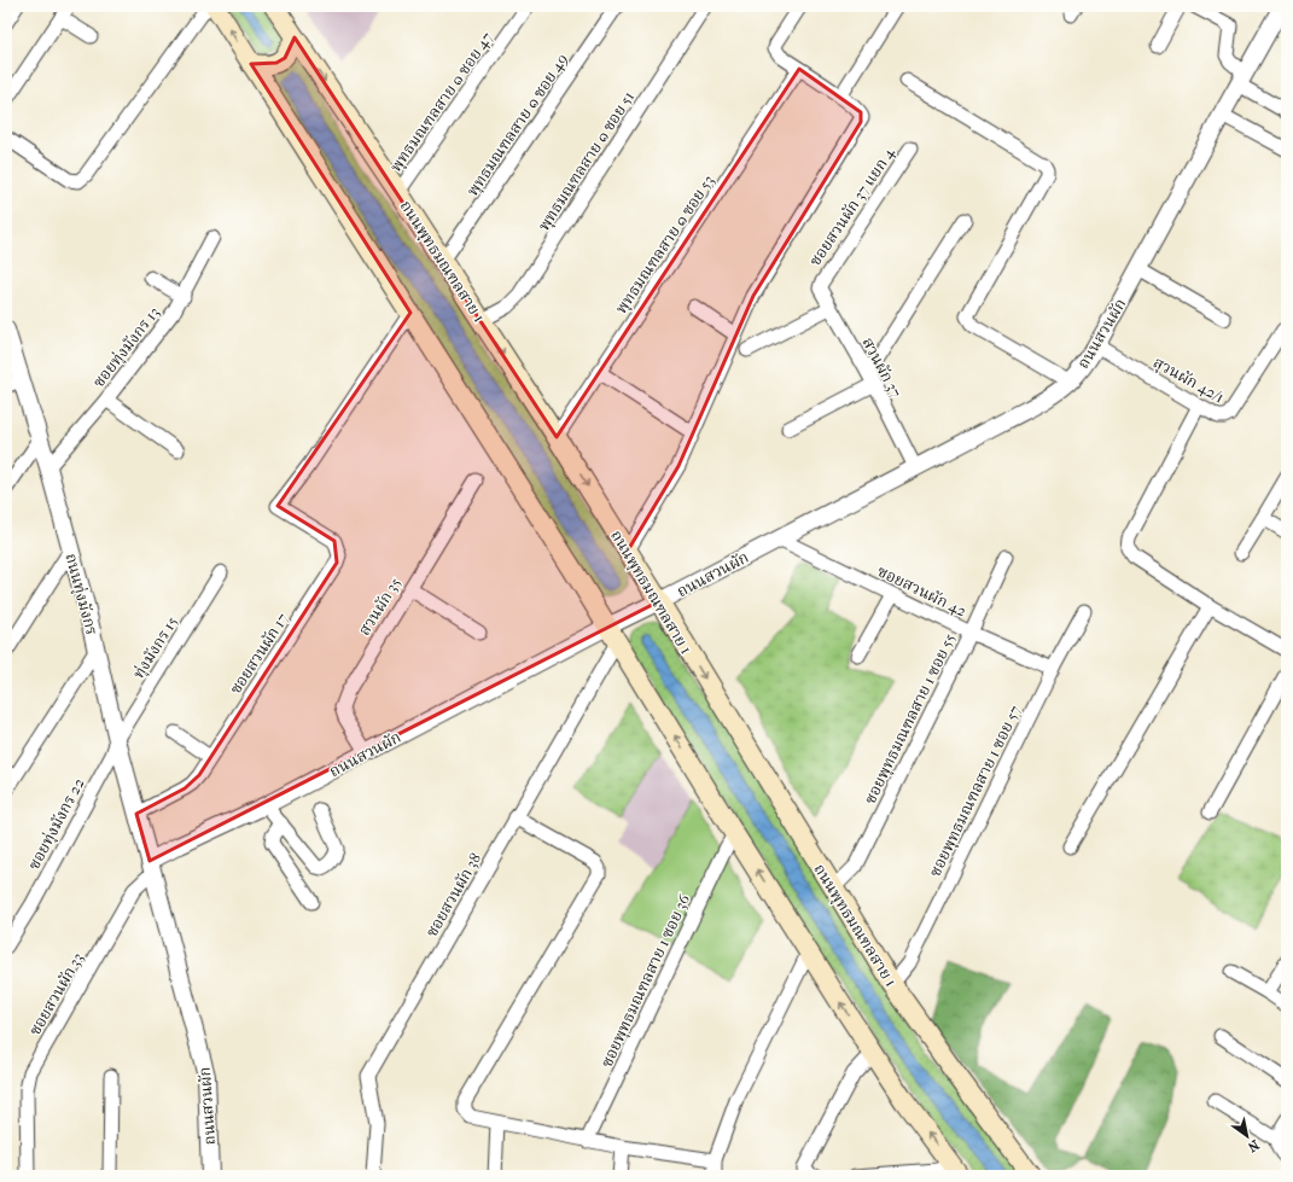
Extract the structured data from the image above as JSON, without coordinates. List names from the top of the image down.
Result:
{
  "streets": {
    "main road": ["ถนนพุทธมณฑลสาย 1"],
    "street": [
      "พุทธมณฑลสาย ๑ ซอย 47",
      "พุทธมณฑลสาย ๑ ซอย 49",
      "พุทธมณฑลสาย ๑ ซอย 51",
      "ซอยสวนผัก 37 แยก 4",
      "พุทธมณฑลสาย ๑ ซอย 53",
      "ถนนสวนผัก",
      "ซอยทุ่งมังกร 13",
      "สวนผัก 37",
      "สุวนผัก 42/1",
      "ซอยสวนผัก 42",
      "ถนนทุ่งมังกร",
      "สวนผัก 35",
      "ทุ่งมังกร 15",
      "ซอยสวนผัก 17",
      "ซอยพุทธมณฑลสาย 1 ซอย 55",
      "ซอยพุทธมณฑลสาย 1 ซอย 57",
      "ซอยทุ่งมังกร 22",
      "ซอยสวนผัก 38",
      "ซอยพุทธมณฑลสาย 1 ซอย 36",
      "ซอยสวนผัก 33"
    ]
  },
  "crossings": [
    ["พุทธมณฑลสาย ๑ ซอย 47", "ถนนพุทธมณฑลสาย 1"],
    ["พุทธมณฑลสาย ๑ ซอย 49", "ถนนพุทธมณฑลสาย 1"],
    ["พุทธมณฑลสาย ๑ ซอย 51", "ถนนพุทธมณฑลสาย 1"],
    ["ซอยสวนผัก 37 แยก 4", "สวนผัก 37"],
    ["พุทธมณฑลสาย ๑ ซอย 53", "ถนนพุทธมณฑลสาย 1"],
    ["ถนนพุทธมณฑลสาย 1", "ถนนสวนผัก"],
    ["ถนนพุทธมณฑลสาย 1", "ซอยพุทธมณฑลสาย 1 ซอย 55"],
    ["ถนนพุทธมณฑลสาย 1", "ซอยพุทธมณฑลสาย 1 ซอย 57"],
    ["ถนนสวนผัก", "สวนผัก 37"],
    ["ถนนสวนผัก", "สุวนผัก 42/1"],
    ["ถนนสวนผัก", "ซอยสวนผัก 42"],
    ["ถนนสวนผัก", "ถนนทุ่งมังกร"],
    ["ถนนสวนผัก", "สวนผัก 35"],
    ["ถนนสวนผัก", "ซอยสวนผัก 38"],
    ["ถนนสวนผัก", "ซอยสวนผัก 33"],
    ["ซอยทุ่งมังกร 13", "ถนนทุ่งมังกร"],
    ["ซอยสวนผัก 42", "ซอยพุทธมณฑลสาย 1 ซอย 55"],
    ["ซอยสวนผัก 42", "ซอยพุทธมณฑลสาย 1 ซอย 57"],
    ["ถนนทุ่งมังกร", "ทุ่งมังกร 15"],
    ["ถนนทุ่งมังกร", "ซอยสวนผัก 17"],
    ["ถนนทุ่งมังกร", "ซอยทุ่งมังกร 22"],
    ["ถนนทุ่งมังกร", "ซอยสวนผัก 33"],
    ["ทุ่งมังกร 15", "ซอยทุ่งมังกร 22"]
  ],
  "north": "bottom right"
}
